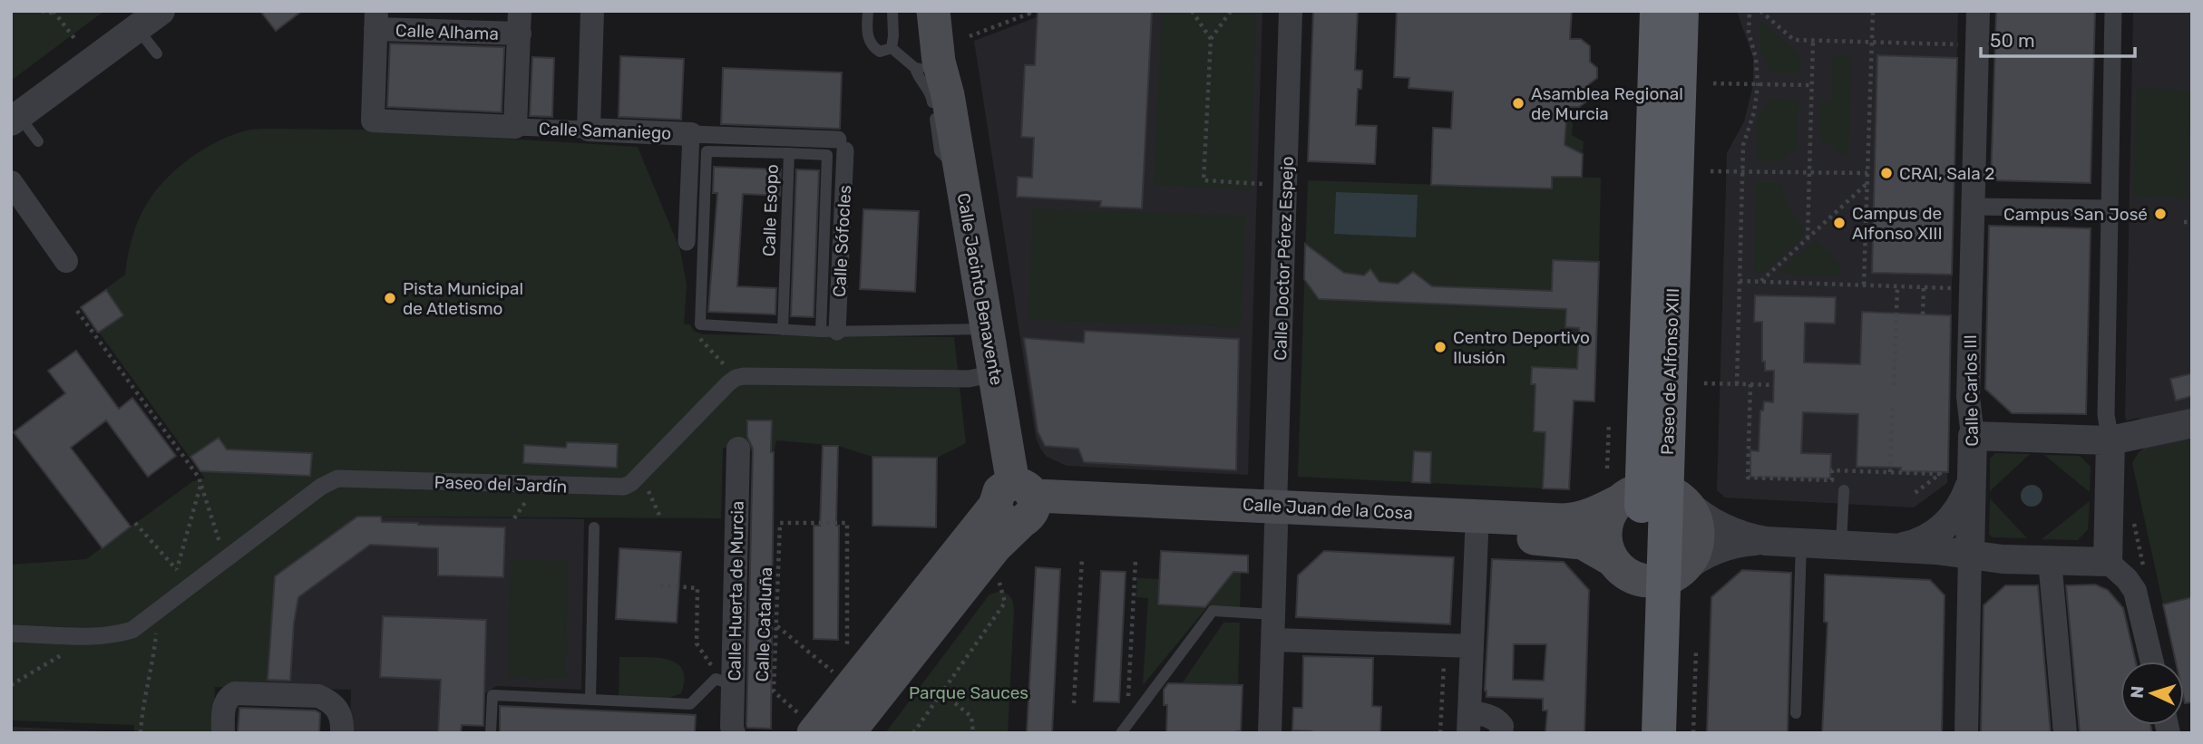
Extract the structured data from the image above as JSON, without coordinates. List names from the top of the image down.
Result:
{
  "streets": {
    "main road": ["Calle Jacinto Benavente", "Paseo de Alfonso XIII", "Calle Juan de la Cosa"],
    "street": [
      "Calle Alhama",
      "Calle Samaniego",
      "Calle Sófocles",
      "Calle Doctor Pérez Espejo",
      "Calle Carlos III",
      "Paseo del Jardín",
      "Calle Huerta de Murcia"
    ],
    "lane": ["Calle Esopo"],
    "path": ["Calle Cataluña"]
  },
  "crossings": [
    ["Calle Alhama", "Calle Samaniego"],
    ["Calle Samaniego", "Calle Sófocles"],
    ["Calle Esopo", "Calle Sófocles"],
    ["Calle Doctor Pérez Espejo", "Calle Juan de la Cosa"],
    ["Calle Jacinto Benavente", "Paseo del Jardín"],
    ["Calle Jacinto Benavente", "Calle Juan de la Cosa"],
    ["Paseo de Alfonso XIII", "Calle Juan de la Cosa"]
  ],
  "parks": ["Parque Sauces"],
  "places": [
    "Asamblea Regional de Murcia",
    "CRAI, Sala 2",
    "Campus San José",
    "Campus de Alfonso XIII",
    "Pista Municipal de Atletismo",
    "Centro Deportivo Ilusión"
  ],
  "scale_bar": "50 m",
  "north": "left"
}
